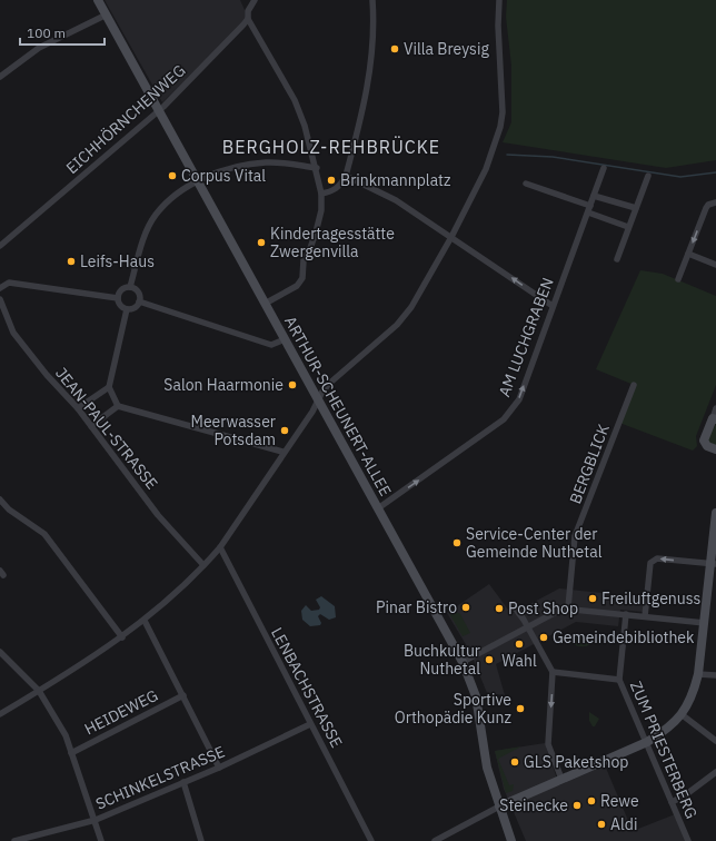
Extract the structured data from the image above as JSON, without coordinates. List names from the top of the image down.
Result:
{
  "streets": {
    "main road": ["ARTHUR-SCHEUNERT-ALLEE"],
    "street": [
      "EICHHÖRNCHENWEG",
      "AM LUCHGRABEN",
      "JEAN-PAUL-STRASSE",
      "BERGBLICK",
      "LENBACHSTRASSE",
      "HEIDEWEG",
      "ZUM PRIESTERBERG",
      "SCHINKELSTRASSE"
    ]
  },
  "crossings": [
    ["EICHHÖRNCHENWEG", "ARTHUR-SCHEUNERT-ALLEE"],
    ["AM LUCHGRABEN", "ARTHUR-SCHEUNERT-ALLEE"],
    ["LENBACHSTRASSE", "SCHINKELSTRASSE"]
  ],
  "one_way": ["AM LUCHGRABEN"],
  "districts": ["BERGHOLZ-REHBRÜCKE"],
  "places": [
    "Villa Breysig",
    "Corpus Vital",
    "Brinkmannplatz",
    "Kindertagesstätte Zwergenvilla",
    "Leifs-Haus",
    "Salon Haarmonie",
    "Meerwasser Potsdam",
    "Service-Center der Gemeinde Nuthetal",
    "Freiluftgenuss",
    "Pinar Bistro",
    "Post Shop",
    "Gemeindebibliothek",
    "Wahl",
    "Buchkultur Nuthetal",
    "Sportive Orthopädie Kunz",
    "GLS Paketshop",
    "Rewe",
    "Steinecke",
    "Aldi"
  ],
  "scale_bar": "100 m"
}
